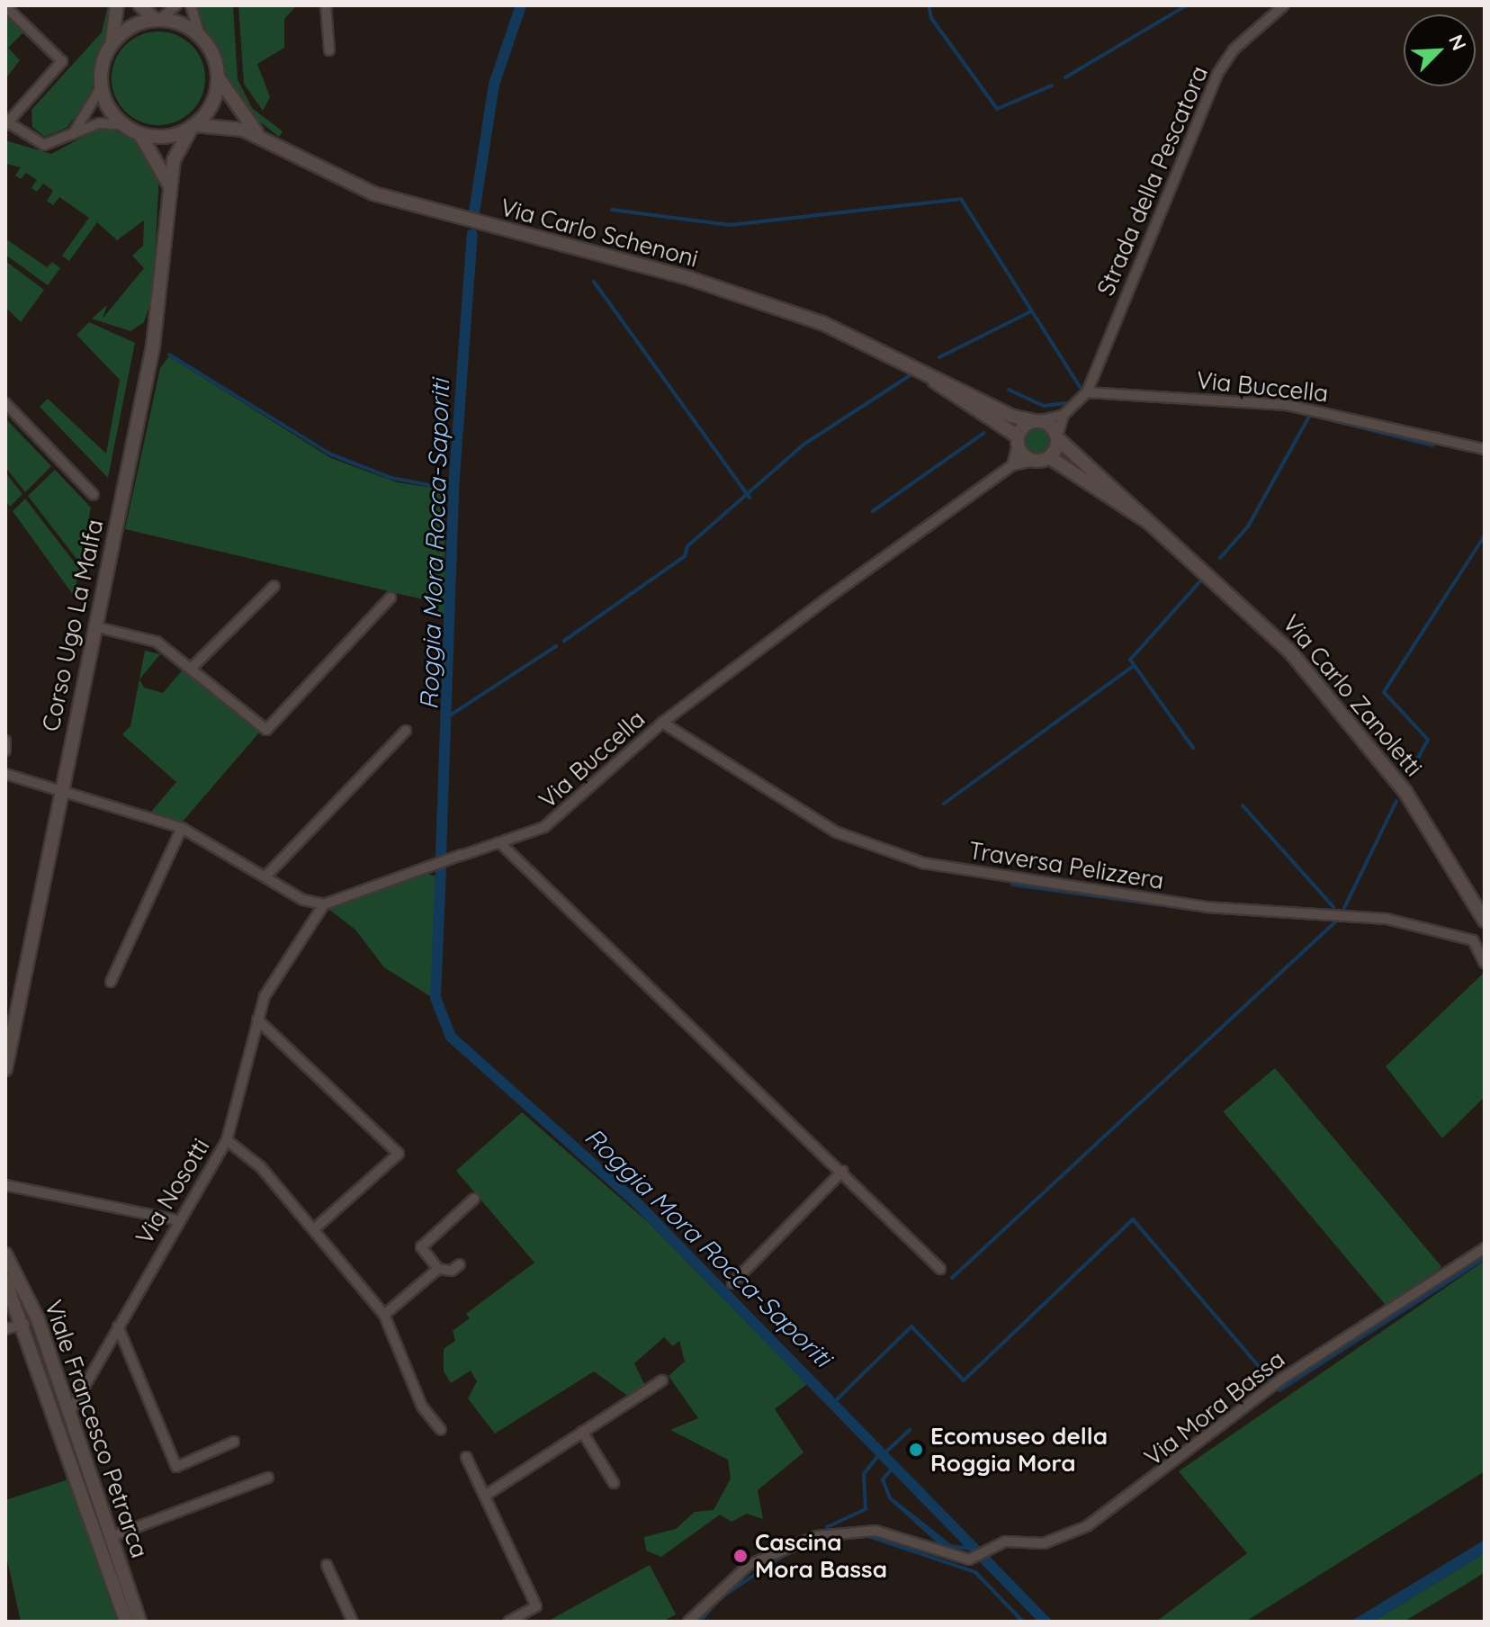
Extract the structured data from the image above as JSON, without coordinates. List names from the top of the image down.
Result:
{
  "streets": {
    "main road": [
      "Via Carlo Schenoni",
      "Corso Ugo La Malfa",
      "Via Carlo Zanoletti",
      "Viale Francesco Petrarca"
    ],
    "street": [
      "Strada della Pescatora",
      "Via Buccella",
      "Traversa Pelizzera",
      "Via Nosotti",
      "Via Mora Bassa"
    ]
  },
  "crossings": [
    ["Strada della Pescatora", "Via Buccella"],
    ["Via Carlo Schenoni", "Via Buccella"],
    ["Via Carlo Schenoni", "Corso Ugo La Malfa"],
    ["Via Carlo Schenoni", "Via Carlo Zanoletti"],
    ["Via Buccella", "Traversa Pelizzera"],
    ["Via Buccella", "Via Nosotti"],
    ["Via Nosotti", "Viale Francesco Petrarca"]
  ],
  "water": ["Roggia Mora Rocca-Saporiti"],
  "places": ["Ecomuseo della Roggia Mora", "Cascina Mora Bassa"],
  "north": "top right"
}
